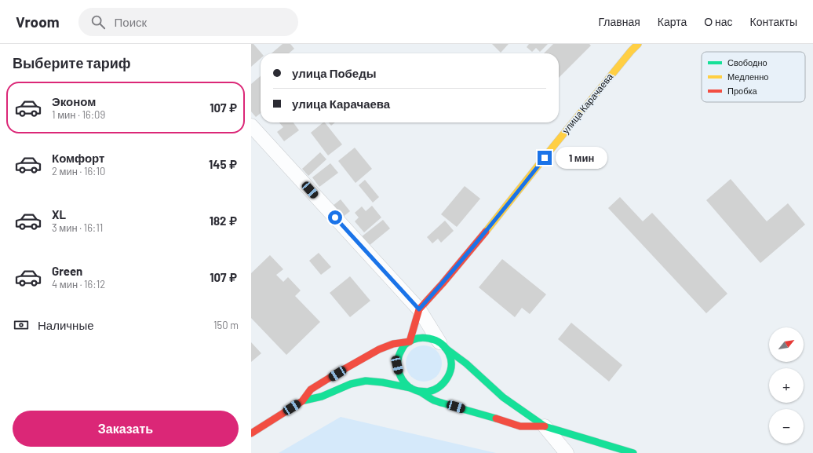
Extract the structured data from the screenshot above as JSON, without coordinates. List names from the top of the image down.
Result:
{
  "streets": {
    "street": ["улица Карачаева"]
  },
  "legend": ["Свободно", "Медленно", "Пробка"],
  "north": "top right",
  "page": {
    "header": "Vroom",
    "search": "Поиск",
    "nav": [
      "Главная",
      "Карта",
      "О нас",
      "Контакты"
    ],
    "heading": "Выберите тариф",
    "banner": ["улица Победы", "улица Карачаева"],
    "list": [
      {
        "name": "Эконом",
        "note": "1 мин · 16:09",
        "value": "107 ₽"
      },
      {
        "name": "Комфорт",
        "note": "2 мин · 16:10",
        "value": "145 ₽"
      },
      {
        "name": "XL",
        "note": "3 мин · 16:11",
        "value": "182 ₽"
      },
      {
        "name": "Green",
        "note": "4 мин · 16:12",
        "value": "107 ₽"
      }
    ],
    "bubble": "1 мин",
    "pay": ["Наличные", "150 m"],
    "map_buttons": ["+", "−"],
    "buttons": "Заказать"
  }
}
